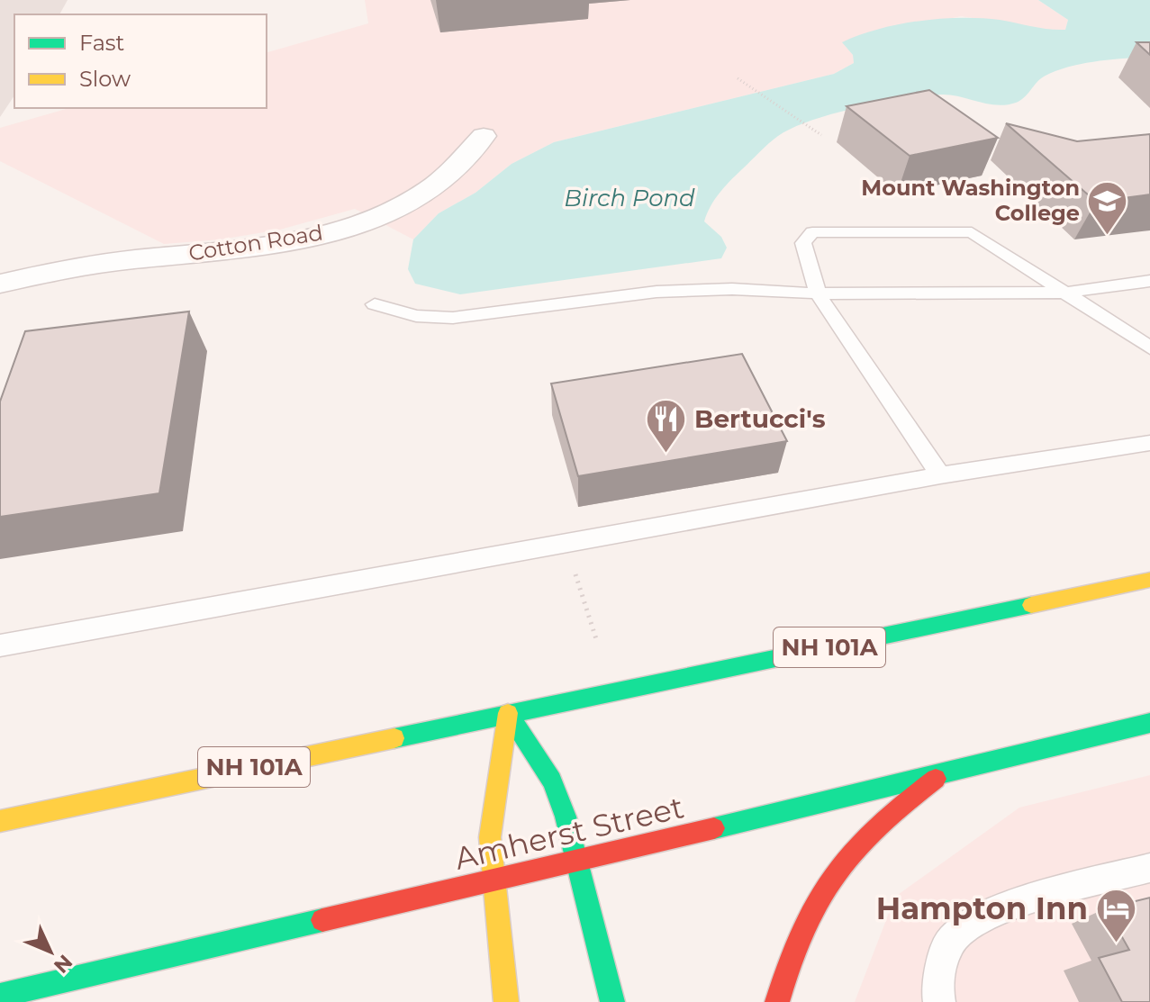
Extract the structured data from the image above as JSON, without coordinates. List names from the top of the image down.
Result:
{
  "streets": {
    "main road": ["NH 101A", "Amherst Street"],
    "street": ["Cotton Road"]
  },
  "water": ["Birch Pond"],
  "places": {
    "school or university": ["Mount Washington College"],
    "restaurant": ["Bertucci's"],
    "hotel": ["Hampton Inn"]
  },
  "legend": ["Fast", "Slow"],
  "north": "bottom right"
}
